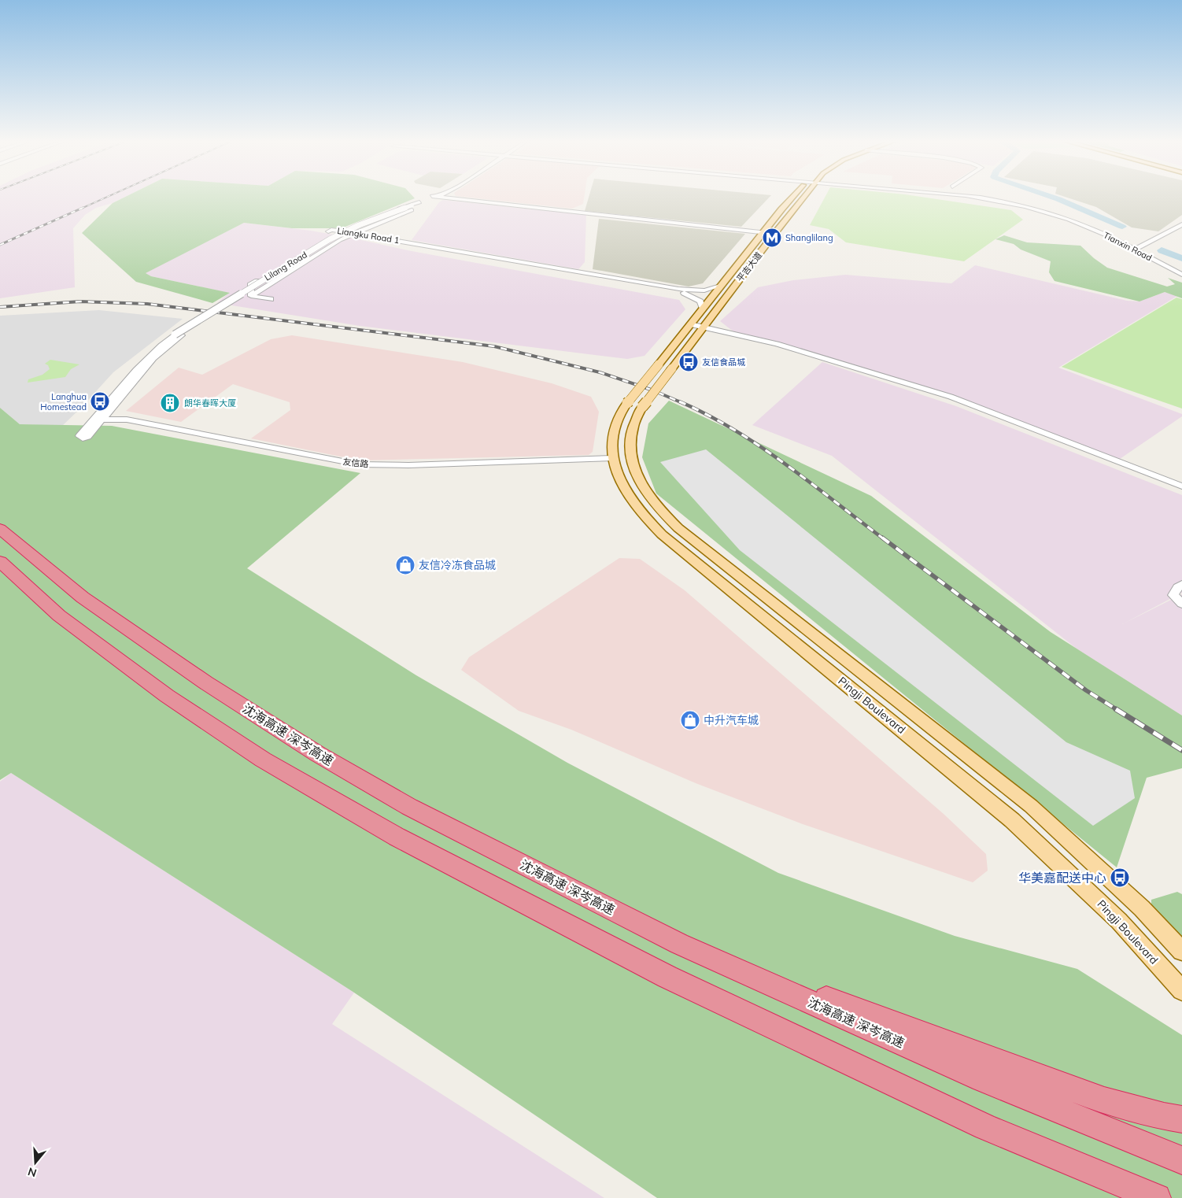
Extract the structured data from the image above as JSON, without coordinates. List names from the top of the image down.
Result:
{
  "streets": {
    "highway": ["沈海高速 深岑高速"],
    "main road": ["平吉大道", "Pingji Boulevard"],
    "street": [
      "Liangku Road 1",
      "Tianxin Road",
      "Lilang Road",
      "友信路"
    ]
  },
  "crossings": [
    ["Liangku Road 1", "平吉大道"],
    ["Lilang Road", "友信路"],
    ["平吉大道", "Pingji Boulevard"],
    ["友信路", "Pingji Boulevard"]
  ],
  "places": {
    "metro station": ["Shanglilang"],
    "bus stop": ["友信食品城", "Langhua Homestead", "华美嘉配送中心"],
    "building": ["朗华春晖大厦"],
    "shop": ["友信冷冻食品城", "中升汽车城"]
  },
  "north": "bottom"
}
